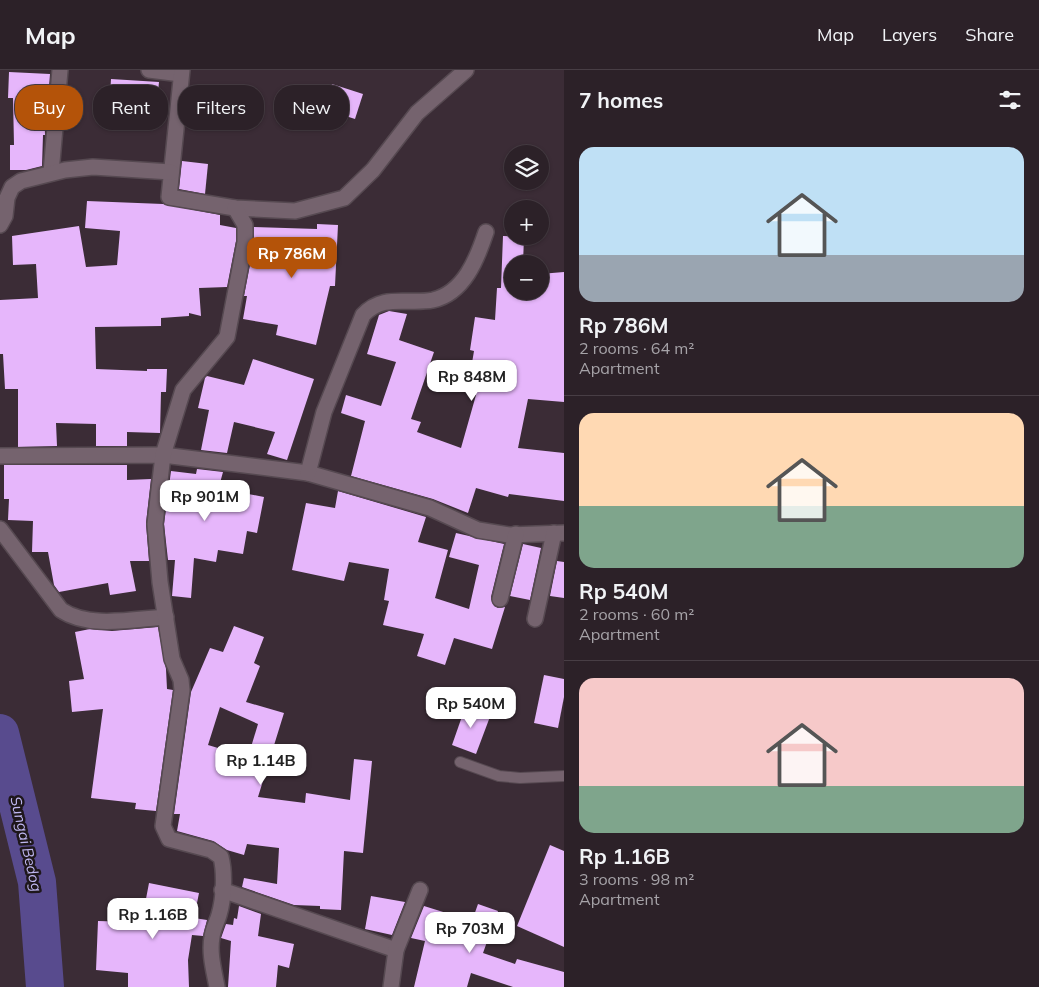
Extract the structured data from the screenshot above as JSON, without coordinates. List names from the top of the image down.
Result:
{
  "water": ["Sungai Bedog"],
  "page": {
    "header": "Map",
    "nav": ["Map", "Layers", "Share"],
    "heading": "7 homes",
    "chip": [
      "Buy",
      "Rent",
      "Filters",
      "New"
    ],
    "list": [
      {
        "name": "Rp 786M",
        "note": "2 rooms · 64 m² · Apartment"
      },
      {
        "name": "Rp 540M",
        "note": "2 rooms · 60 m² · Apartment"
      },
      {
        "name": "Rp 1.16B",
        "note": "3 rooms · 98 m² · Apartment"
      }
    ],
    "map_buttons": ["+", "−"],
    "price": [
      "Rp 786M",
      "Rp 848M",
      "Rp 901M",
      "Rp 540M",
      "Rp 1.14B",
      "Rp 1.16B",
      "Rp 703M"
    ]
  }
}
